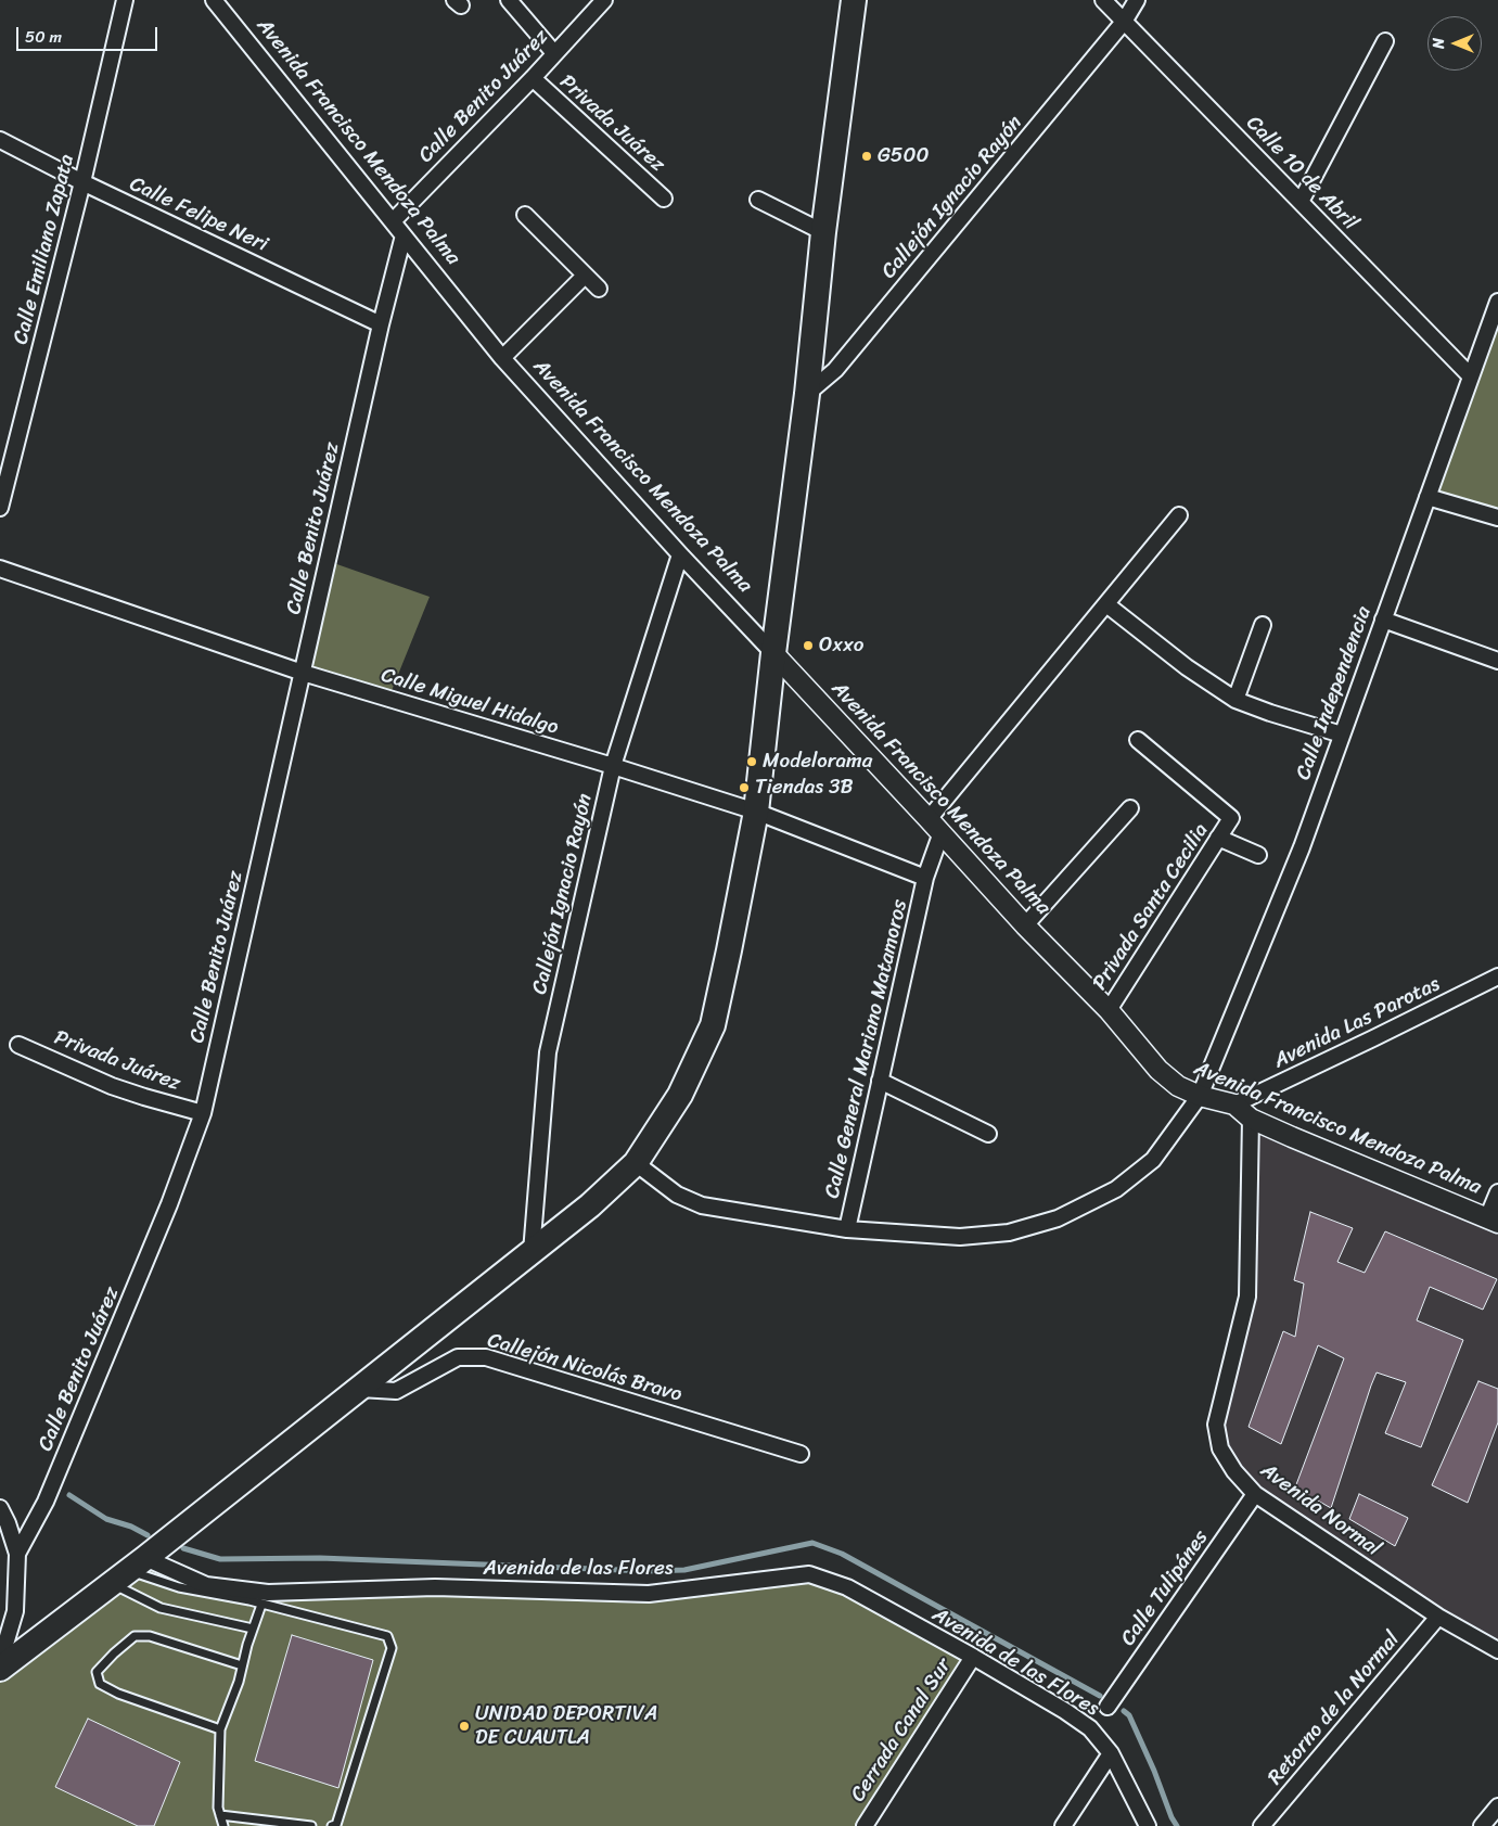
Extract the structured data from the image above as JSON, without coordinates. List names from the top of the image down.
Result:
{
  "streets": {
    "street": [
      "Calle Benito Juárez",
      "Privada Juárez",
      "Avenida Francisco Mendoza Palma",
      "Calle 10 de Abril",
      "Callejón Ignacio Rayón",
      "Calle Felipe Neri",
      "Calle Emiliano Zapata",
      "Calle Independencia",
      "Calle Miguel Hidalgo",
      "Privada Santa Cecilia",
      "Avenida Las Parotas",
      "Calle General Mariano Matamoros",
      "Callejón Nicolás Bravo",
      "Avenida Normal",
      "Avenida de las Flores",
      "Calle Tulipánes",
      "Retorno de la Normal",
      "Cerrada Canal Sur"
    ]
  },
  "crossings": [
    ["Calle Benito Juárez", "Privada Juárez"],
    ["Calle Benito Juárez", "Avenida Francisco Mendoza Palma"],
    ["Calle Benito Juárez", "Calle Felipe Neri"],
    ["Calle Benito Juárez", "Calle Miguel Hidalgo"],
    ["Avenida Francisco Mendoza Palma", "Callejón Ignacio Rayón"],
    ["Avenida Francisco Mendoza Palma", "Calle Independencia"],
    ["Avenida Francisco Mendoza Palma", "Privada Santa Cecilia"],
    ["Avenida Francisco Mendoza Palma", "Avenida Las Parotas"],
    ["Avenida Francisco Mendoza Palma", "Calle General Mariano Matamoros"],
    ["Avenida Francisco Mendoza Palma", "Avenida Normal"],
    ["Calle 10 de Abril", "Callejón Ignacio Rayón"],
    ["Calle 10 de Abril", "Calle Independencia"],
    ["Callejón Ignacio Rayón", "Calle Miguel Hidalgo"],
    ["Calle Felipe Neri", "Calle Emiliano Zapata"],
    ["Calle Independencia", "Calle General Mariano Matamoros"],
    ["Calle Miguel Hidalgo", "Calle General Mariano Matamoros"],
    ["Avenida Normal", "Calle Tulipánes"],
    ["Avenida Normal", "Retorno de la Normal"],
    ["Avenida de las Flores", "Cerrada Canal Sur"]
  ],
  "places": [
    "G500",
    "Oxxo",
    "Modelorama",
    "Tiendas 3B",
    "UNIDAD DEPORTIVA DE CUAUTLA"
  ],
  "scale_bar": "50 m",
  "north": "left"
}
